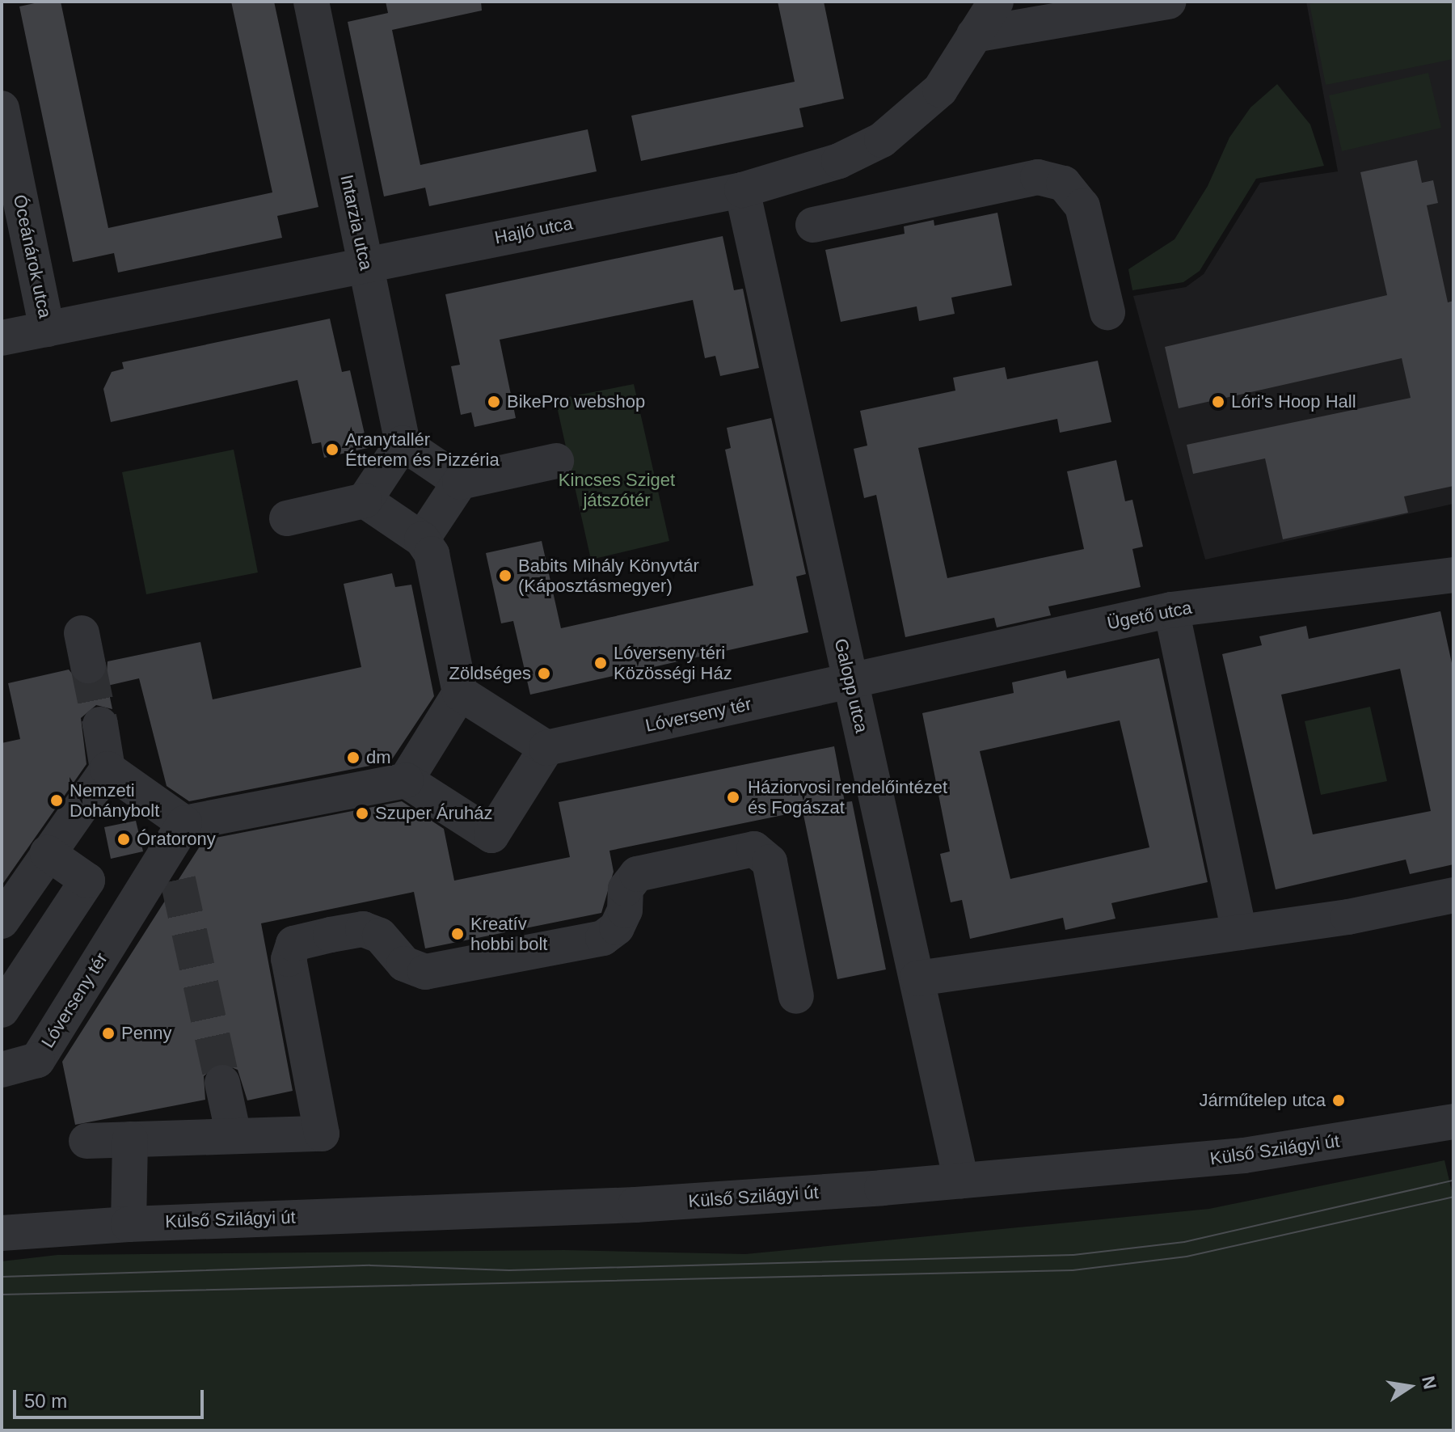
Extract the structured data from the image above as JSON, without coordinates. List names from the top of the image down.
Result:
{
  "streets": {
    "street": [
      "Intarzia utca",
      "Hajló utca",
      "Óceánárok utca",
      "Ügető utca",
      "Galopp utca",
      "Lóverseny tér",
      "Külső Szilágyi út"
    ]
  },
  "crossings": [
    ["Intarzia utca", "Hajló utca"],
    ["Hajló utca", "Óceánárok utca"],
    ["Hajló utca", "Galopp utca"],
    ["Ügető utca", "Galopp utca"],
    ["Ügető utca", "Lóverseny tér"],
    ["Galopp utca", "Lóverseny tér"],
    ["Galopp utca", "Külső Szilágyi út"]
  ],
  "parks": ["Kincses Sziget játszótér"],
  "places": [
    "BikePro webshop",
    "Lóri's Hoop Hall",
    "Aranytallér Étterem és Pizzéria",
    "Babits Mihály Könyvtár (Káposztásmegyer)",
    "Lóverseny téri Közösségi Ház",
    "Zöldséges",
    "dm",
    "Háziorvosi rendelőintézet és Fogászat",
    "Nemzeti Dohánybolt",
    "Szuper Áruház",
    "Óratorony",
    "Kreatív hobbi bolt",
    "Penny",
    "Járműtelep utca"
  ],
  "scale_bar": "50 m",
  "north": "right"
}
